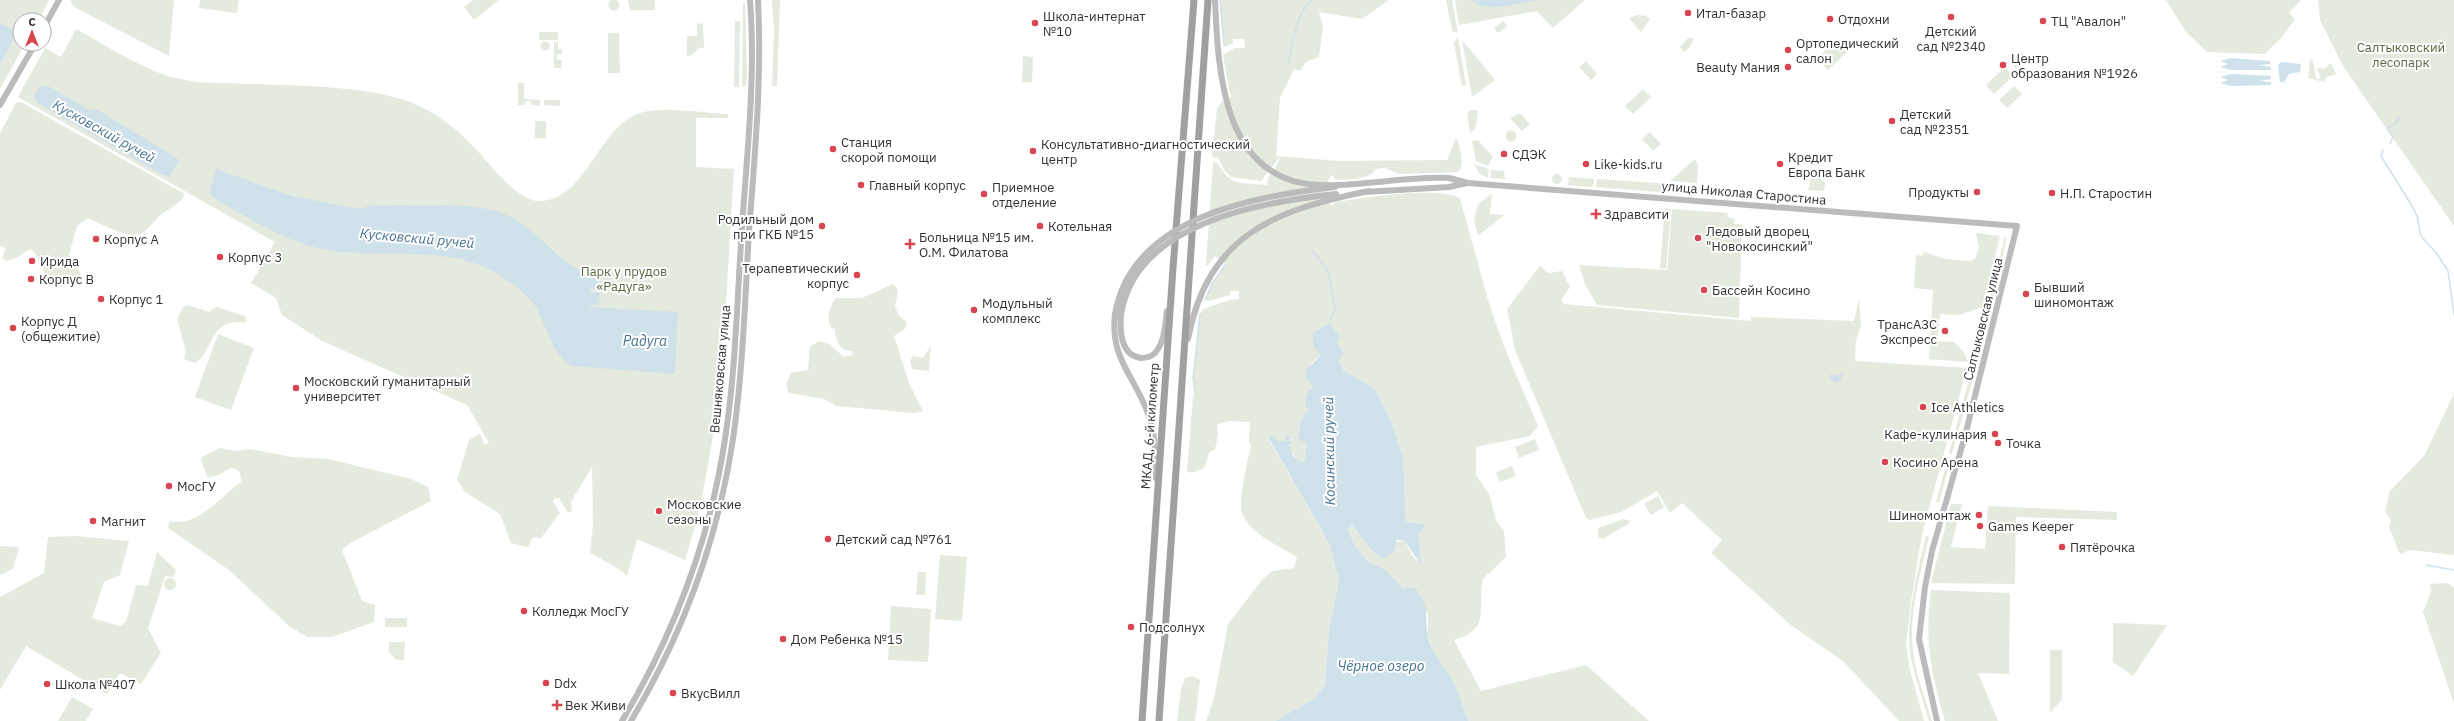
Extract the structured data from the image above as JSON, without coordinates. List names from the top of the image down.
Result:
{
  "streets": {
    "highway": ["МКАД, 6-й километр"],
    "main road": ["улица Николая Старостина", "Салтыковская улица", "Вешняковская улица"]
  },
  "crossings": [
    ["улица Николая Старостина", "Салтыковская улица"]
  ],
  "water": [
    "Кусковский ручей",
    "Радуга",
    "Косинский ручей",
    "Чёрное озеро"
  ],
  "parks": ["Салтыковский лесопарк", "Парк у прудов «Радуга»"],
  "places": {
    "other": [
      "Итал-базар",
      "Детский сад №2340",
      "Отдохни",
      "ТЦ \"Авалон\"",
      "Школа-интернат №10",
      "Ортопедический салон",
      "Центр образования №1926",
      "Beauty Мания",
      "Детский сад №2351",
      "Станция скорой помощи",
      "Консультативно-диагностический центр",
      "СДЭК",
      "Like-kids.ru",
      "Кредит Европа Банк",
      "Главный корпус",
      "Продукты",
      "Н.П. Старостин",
      "Приемное отделение",
      "Родильный дом при ГКБ №15",
      "Котельная",
      "Ледовый дворец \"Новокосинский\"",
      "Корпус А",
      "Корпус 3",
      "Ирида",
      "Терапевтический корпус",
      "Корпус В",
      "Бассейн Косино",
      "Бывший шиномонтаж",
      "Корпус 1",
      "Модульный комплекс",
      "Корпус Д (общежитие)",
      "ТрансАЗС Экспресс",
      "Московский гуманитарный университет",
      "Ice Athletics",
      "Кафе-кулинария",
      "Точка",
      "Косино Арена",
      "МосГУ",
      "Московские сезоны",
      "Шиномонтаж",
      "Магнит",
      "Games Keeper",
      "Детский сад №761",
      "Пятёрочка",
      "Колледж МосГУ",
      "Подсолнух",
      "Дом Ребенка №15",
      "Ddx",
      "Школа №407",
      "ВкусВилл"
    ],
    "health": ["Здравсити", "Больница №15 им. О.М. Филатова", "Век Живи"]
  },
  "north": "top"
}
